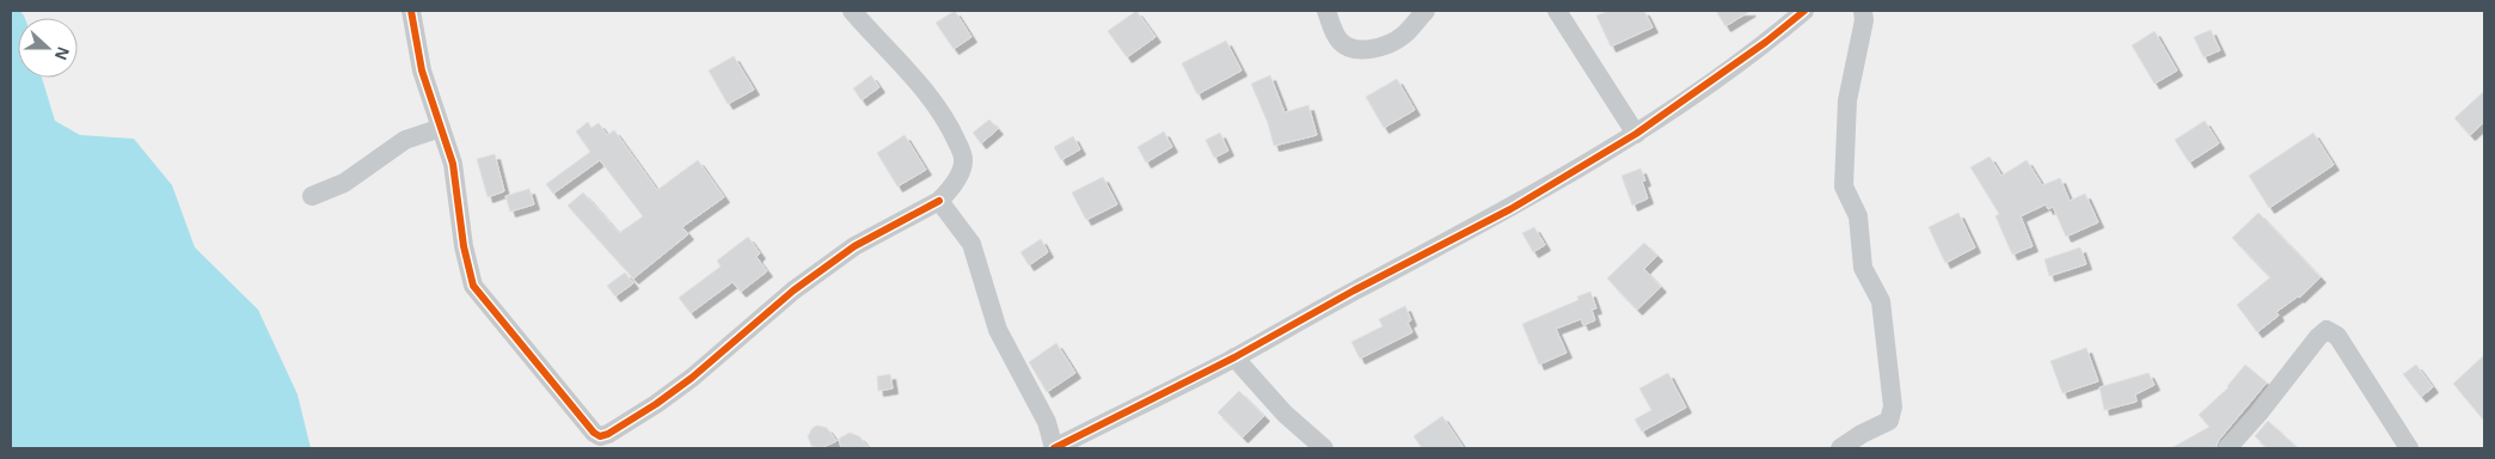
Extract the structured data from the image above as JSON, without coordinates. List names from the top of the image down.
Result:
{
  "north": "right"
}
